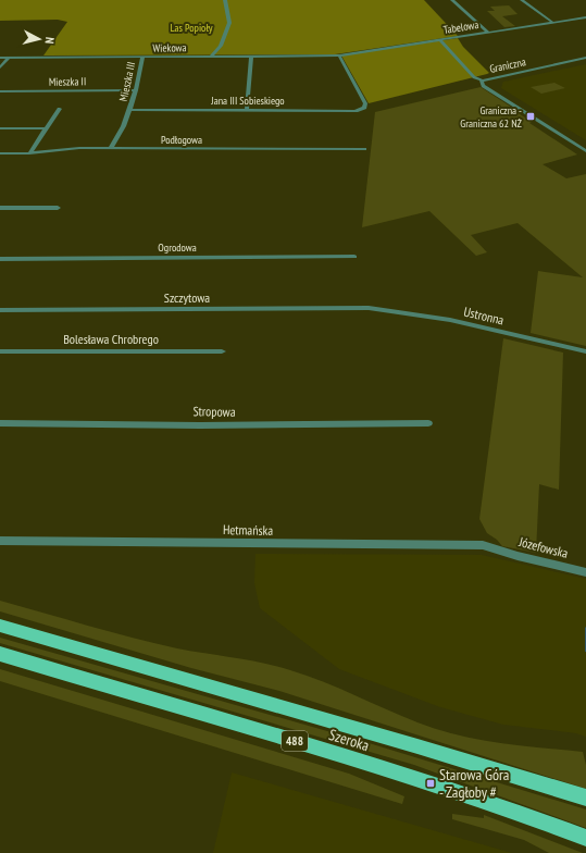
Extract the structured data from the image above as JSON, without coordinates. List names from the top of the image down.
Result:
{
  "streets": {
    "main road": ["Szeroka", "488"],
    "street": [
      "Tabelowa",
      "Wiekowa",
      "Graniczna",
      "Mieszka II",
      "Mieszka III",
      "Jana III Sobieskiego",
      "Podłogowa",
      "Ogrodowa",
      "Szczytowa",
      "Ustronna",
      "Bolesława Chrobrego",
      "Stropowa",
      "Hetmańska",
      "Józefowska"
    ]
  },
  "crossings": [
    ["Tabelowa", "Wiekowa"],
    ["Tabelowa", "Jana III Sobieskiego"],
    ["Wiekowa", "Mieszka III"],
    ["Wiekowa", "Jana III Sobieskiego"],
    ["Mieszka II", "Mieszka III"],
    ["Mieszka III", "Jana III Sobieskiego"],
    ["Mieszka III", "Podłogowa"],
    ["Szczytowa", "Ustronna"],
    ["Hetmańska", "Józefowska"]
  ],
  "parks": ["Las Popioły"],
  "places": {
    "transit": ["Graniczna - Graniczna 62 NŻ", "Starowa Góra - Zagłoby #"]
  },
  "north": "right"
}
